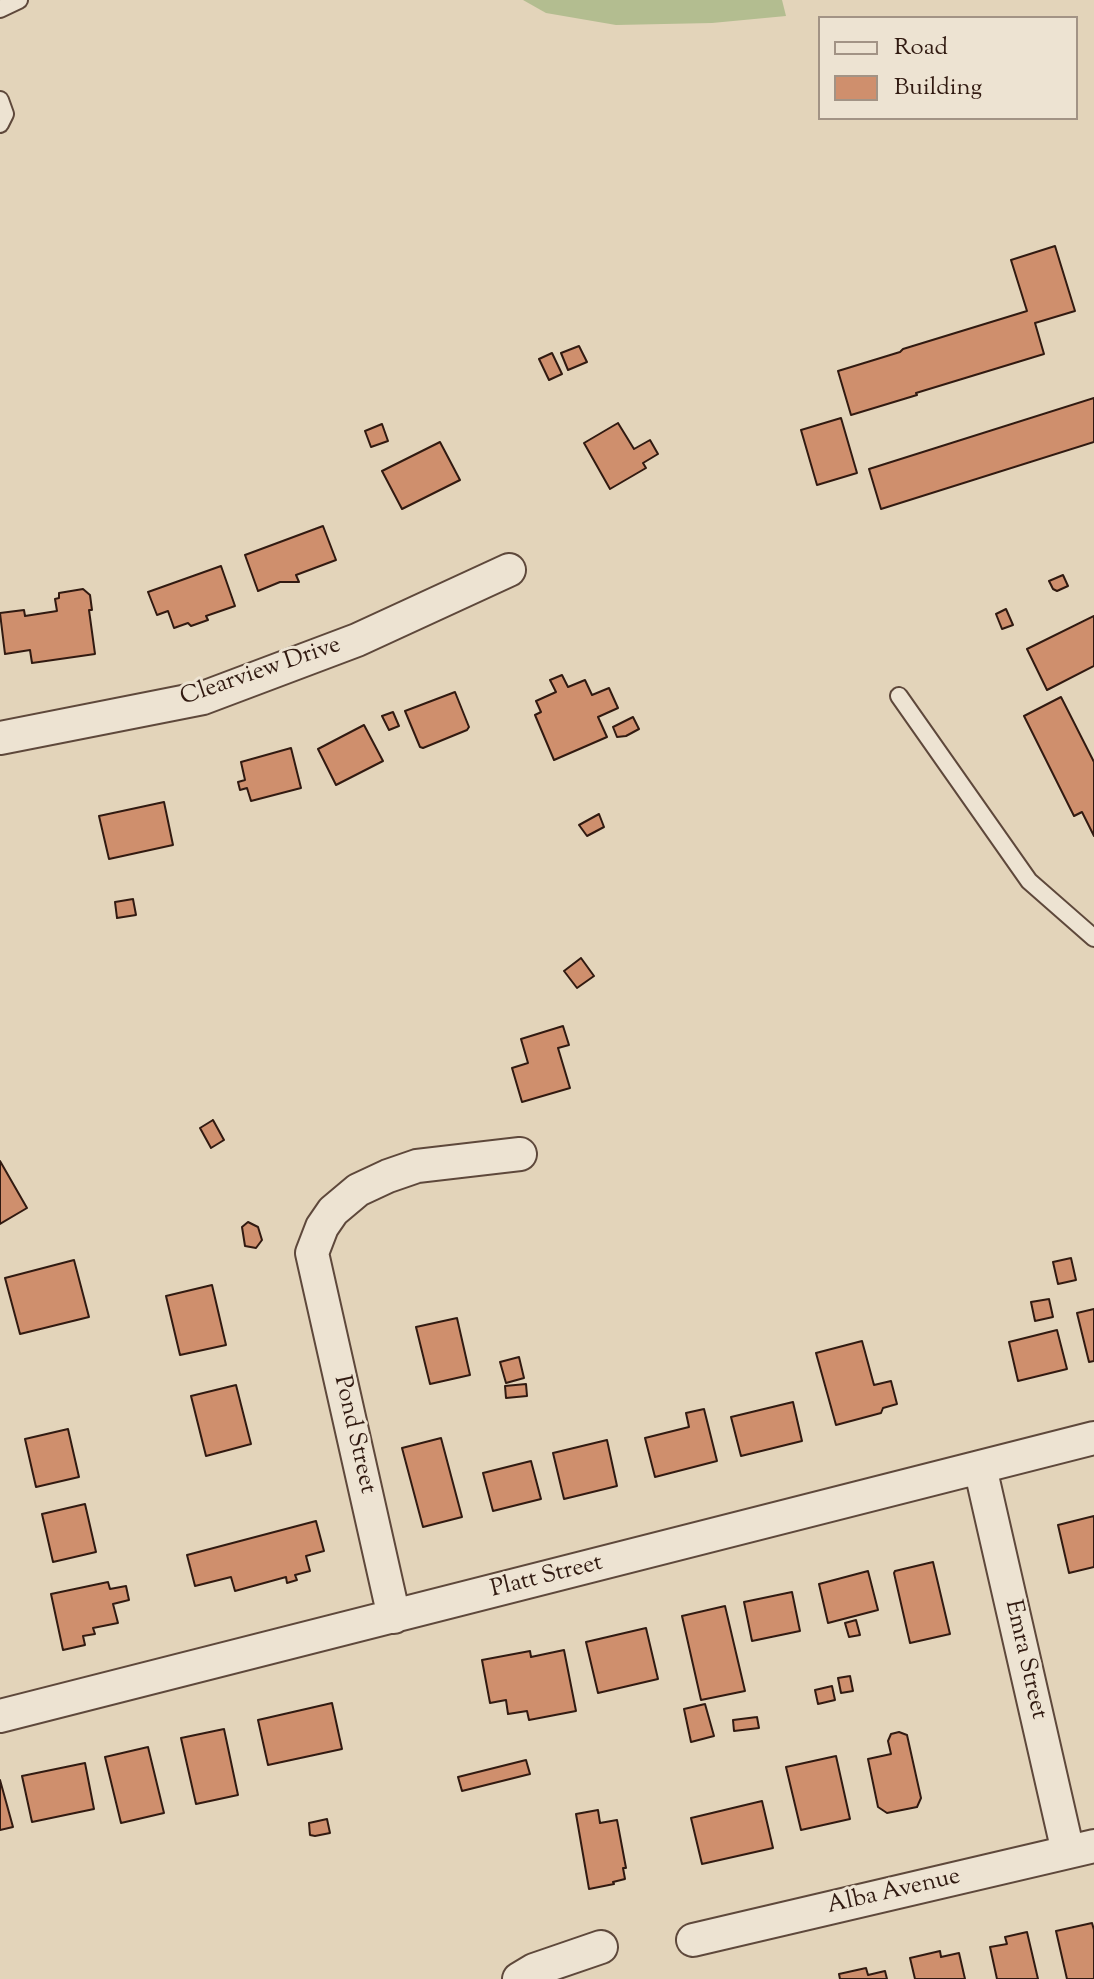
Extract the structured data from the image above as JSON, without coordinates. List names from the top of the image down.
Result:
{
  "streets": {
    "street": [
      "Clearview Drive",
      "Pond Street",
      "Platt Street",
      "Emra Street",
      "Alba Avenue"
    ]
  },
  "crossings": [
    ["Pond Street", "Platt Street"],
    ["Platt Street", "Emra Street"],
    ["Emra Street", "Alba Avenue"]
  ],
  "legend": ["Road", "Building"]
}
